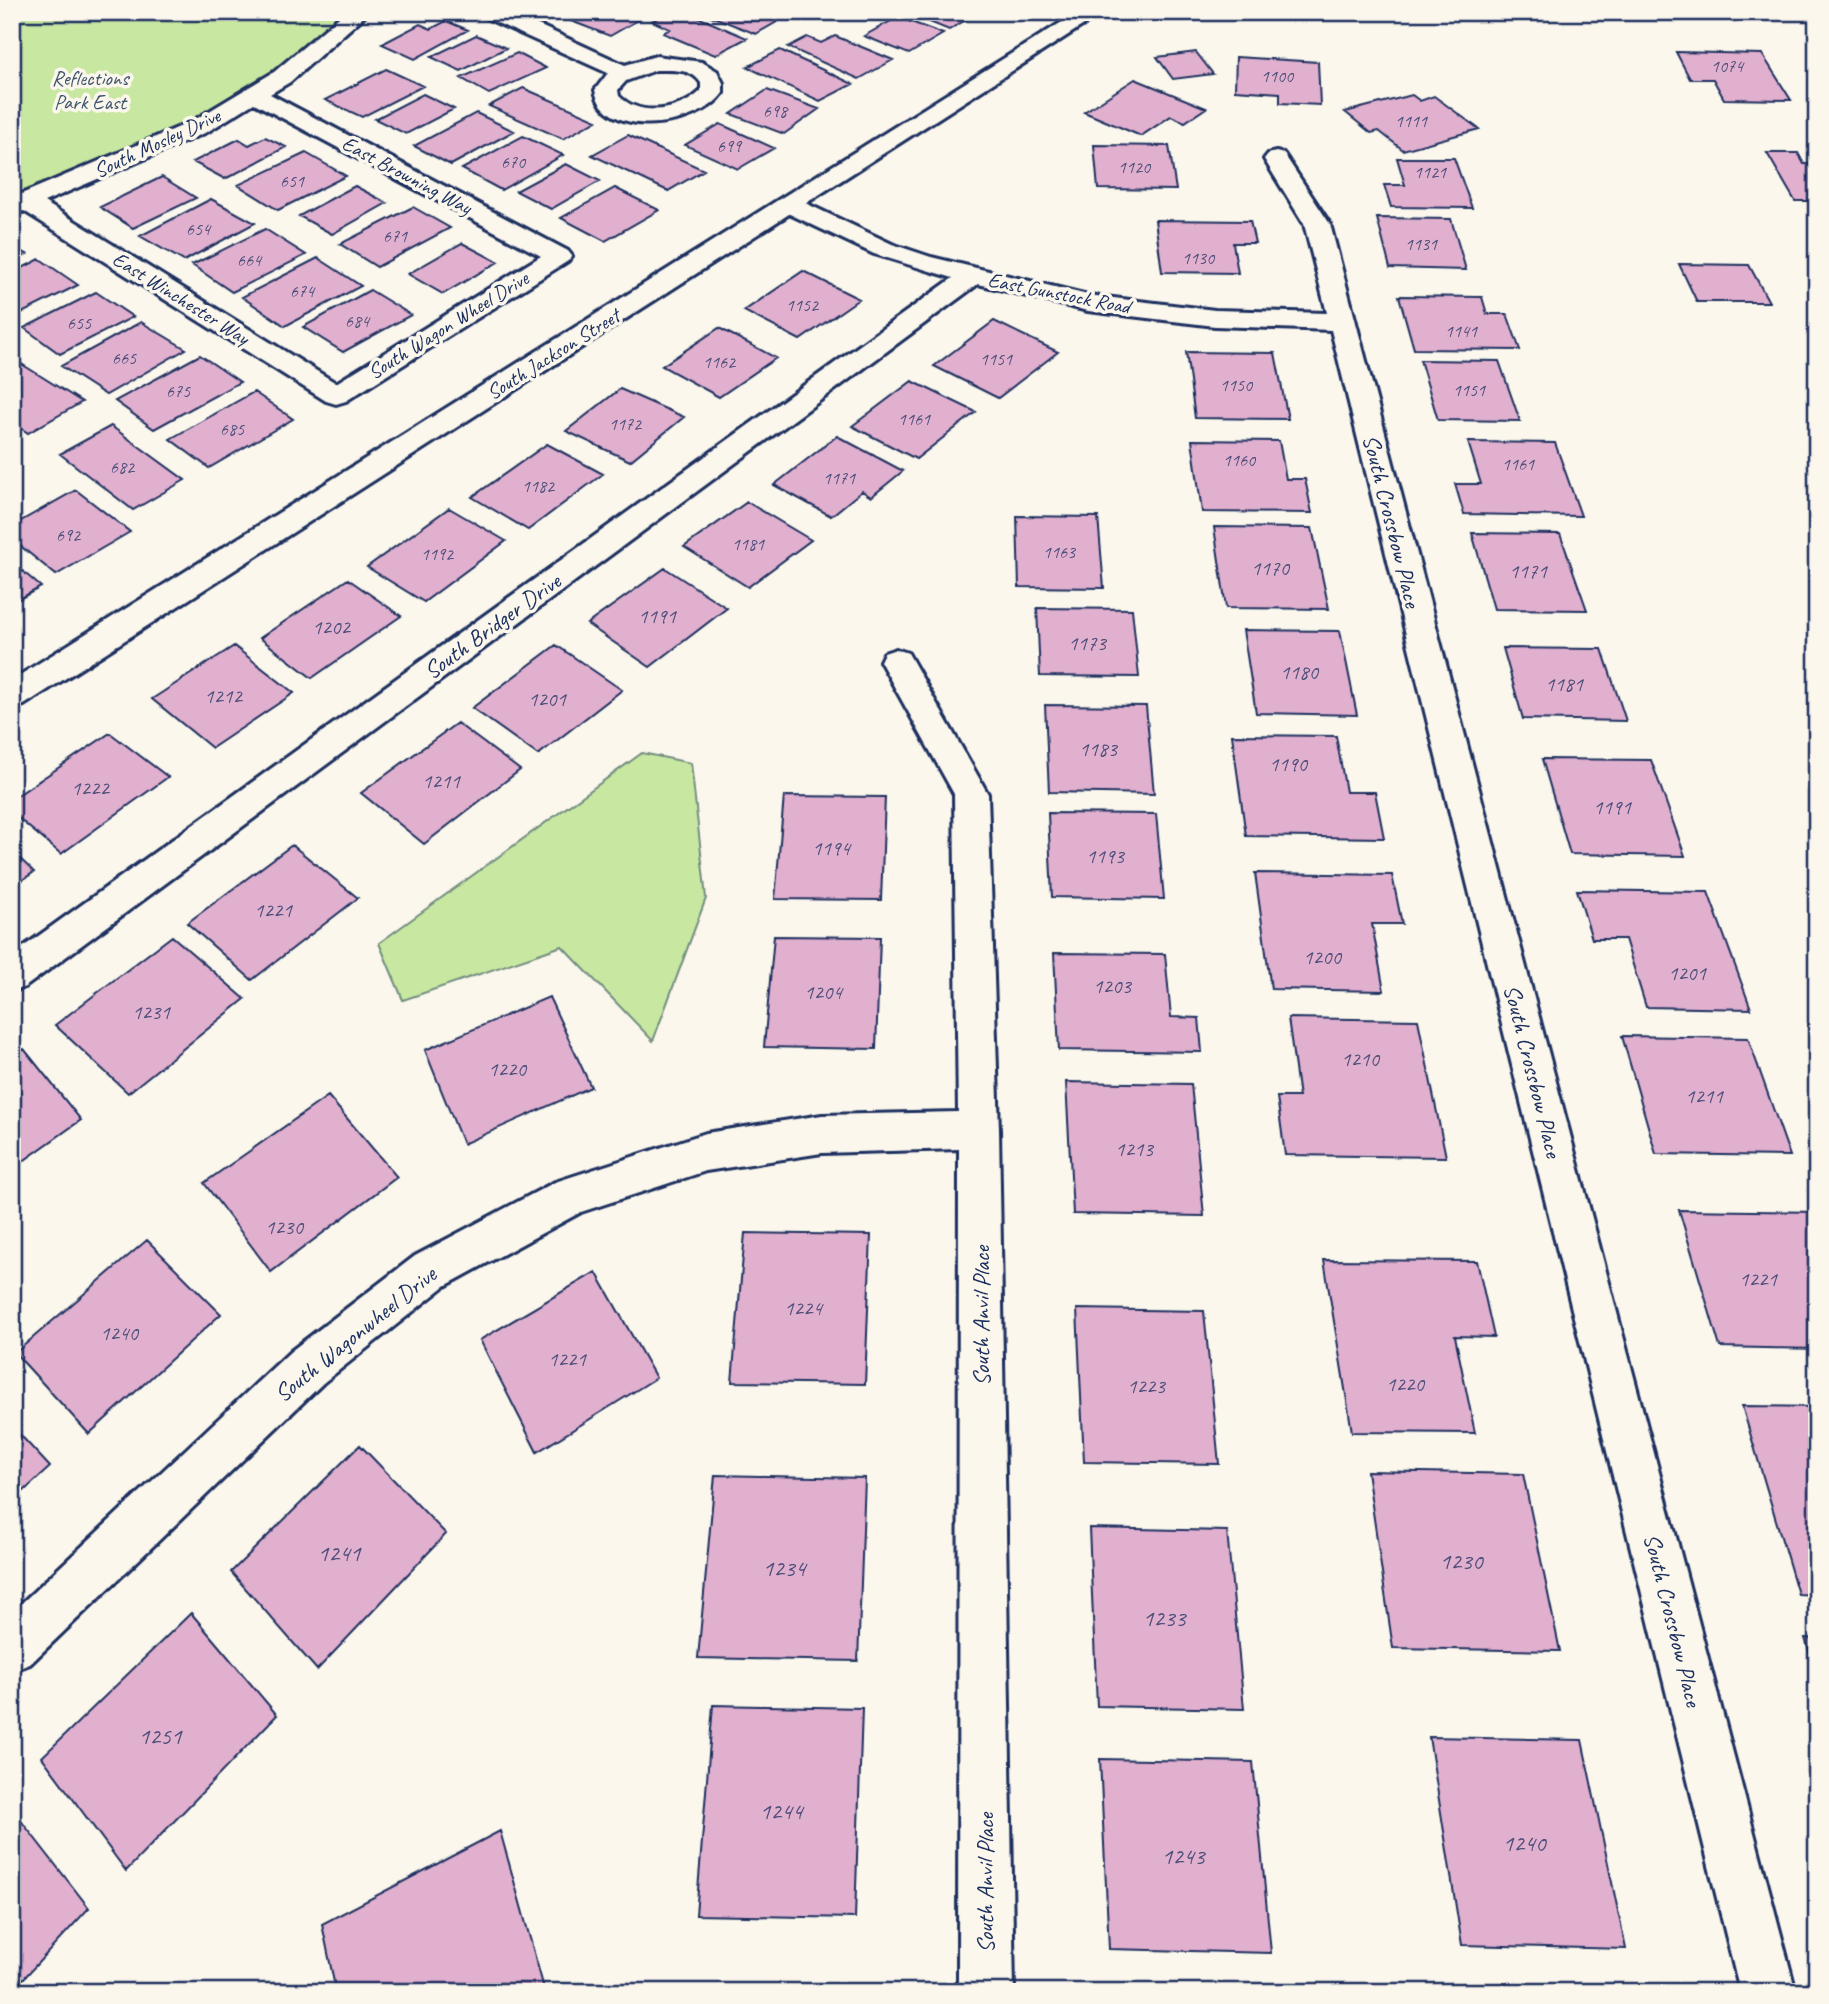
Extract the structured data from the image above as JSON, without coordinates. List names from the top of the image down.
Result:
{
  "streets": {
    "street": [
      "South Mosley Drive",
      "East Browning Way",
      "East Gunstock Road",
      "East Winchester Way",
      "South Wagon Wheel Drive",
      "South Jackson Street",
      "South Crossbow Place",
      "South Bridger Drive",
      "South Anvil Place",
      "South Wagonwheel Drive"
    ]
  },
  "crossings": [
    ["South Mosley Drive", "East Browning Way"],
    ["South Mosley Drive", "East Winchester Way"],
    ["East Browning Way", "South Wagon Wheel Drive"],
    ["East Gunstock Road", "South Jackson Street"],
    ["East Gunstock Road", "South Crossbow Place"],
    ["East Gunstock Road", "South Bridger Drive"],
    ["East Winchester Way", "South Wagon Wheel Drive"],
    ["South Anvil Place", "South Wagonwheel Drive"]
  ],
  "parks": ["Reflections Park East"],
  "house_numbers": [
    "1074",
    "1100",
    "698",
    "1111",
    "699",
    "670",
    "1120",
    "1121",
    "651",
    "654",
    "671",
    "1131",
    "1130",
    "664",
    "674",
    "1152",
    "684",
    "655",
    "1141",
    "665",
    "1151",
    "1162",
    "1150",
    "1151",
    "675",
    "1161",
    "1172",
    "685",
    "1160",
    "1161",
    "682",
    "1171",
    "1182",
    "692",
    "1181",
    "1163",
    "1192",
    "1170",
    "1171",
    "1191",
    "1202",
    "1173",
    "1180",
    "1181",
    "1212",
    "1201",
    "1183",
    "1190",
    "1211",
    "1222",
    "1191",
    "1194",
    "1193",
    "1221",
    "1200",
    "1201",
    "1203",
    "1204",
    "1231",
    "1210",
    "1220",
    "1211",
    "1213",
    "1230",
    "1221",
    "1224",
    "1240",
    "1221",
    "1220",
    "1223",
    "1241",
    "1230",
    "1234",
    "1233",
    "1251",
    "1244",
    "1240",
    "1243"
  ]
}
